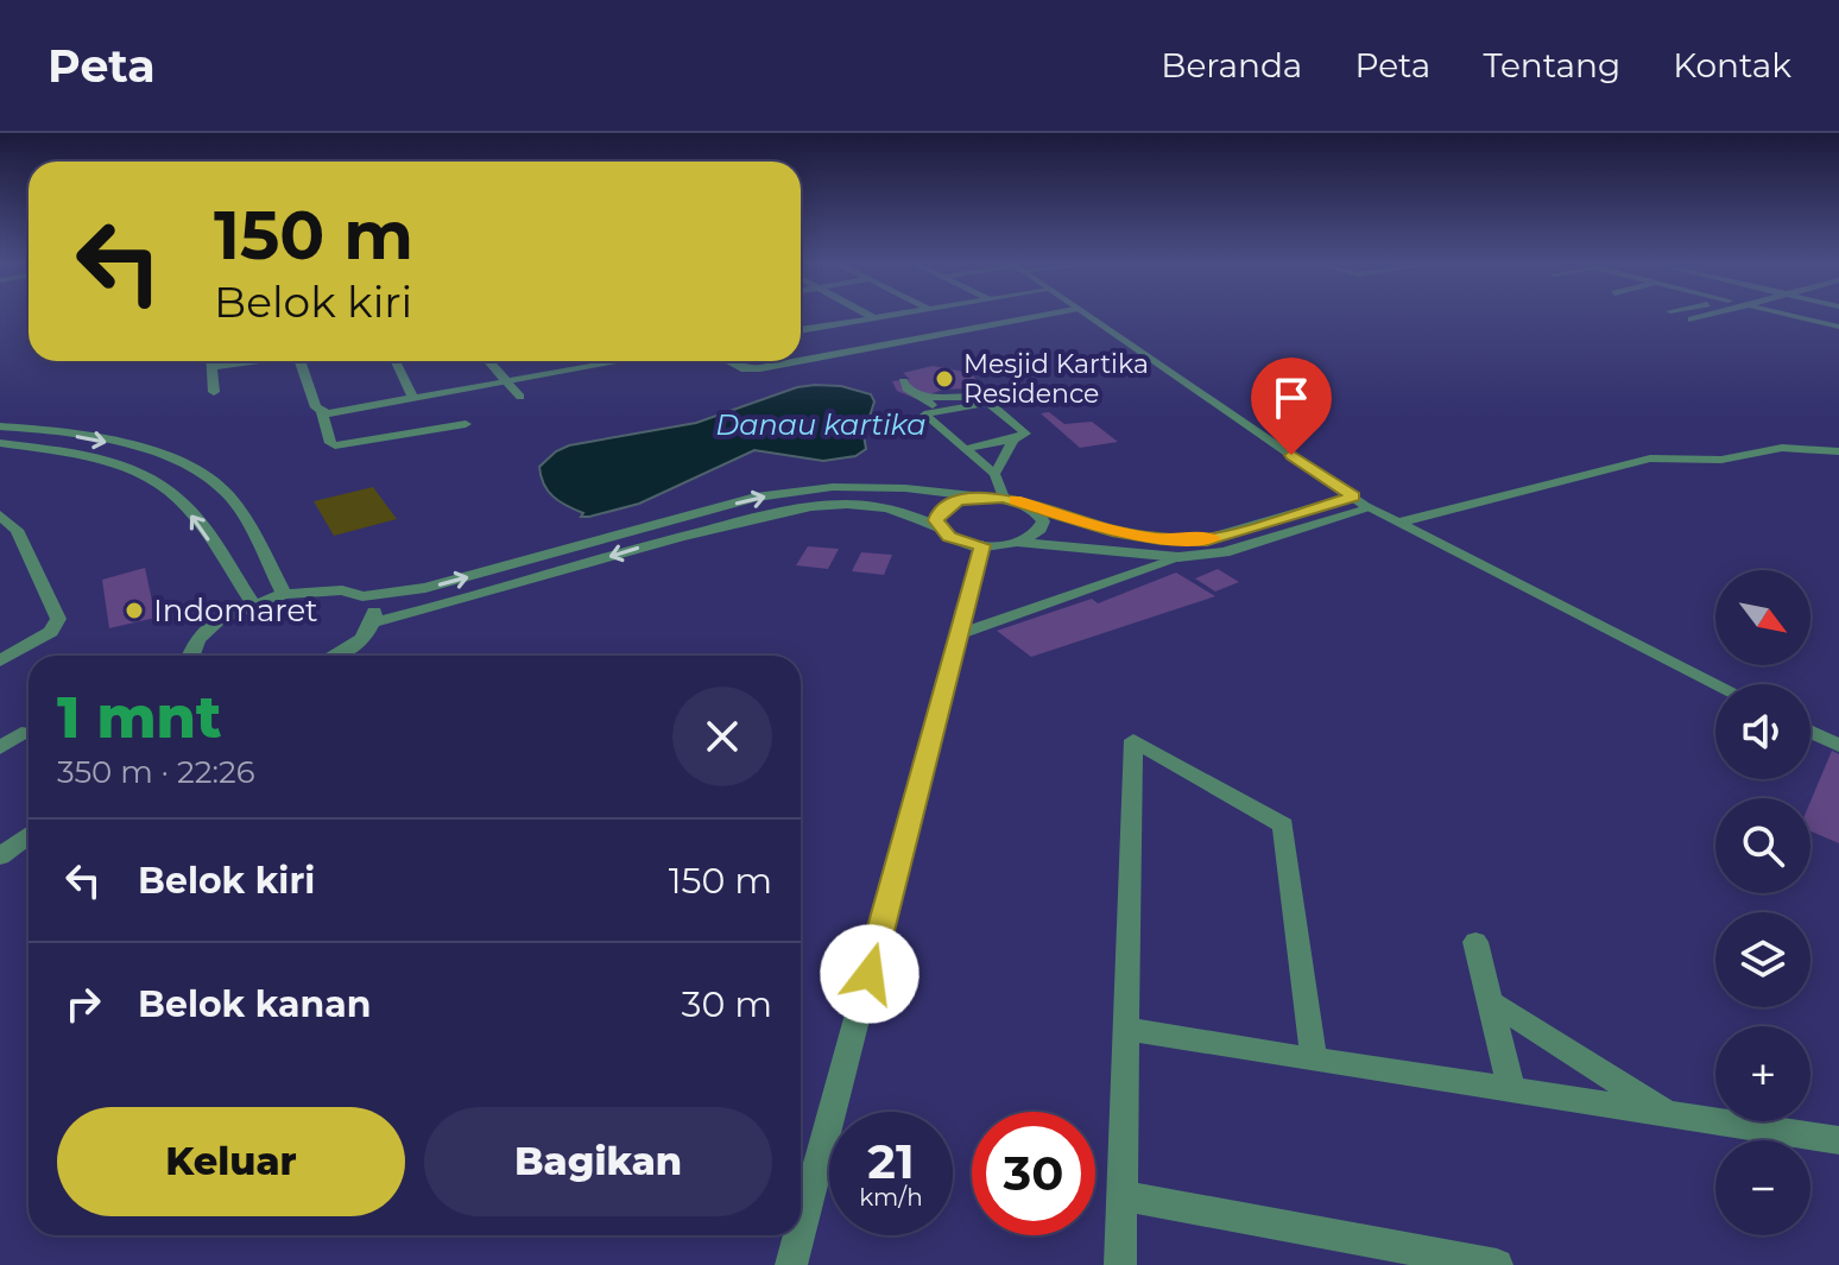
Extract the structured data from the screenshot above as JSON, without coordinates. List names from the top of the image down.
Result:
{
  "water": ["Danau kartika"],
  "places": ["Mesjid Kartika Residence", "Indomaret"],
  "north": "bottom right",
  "page": {
    "header": "Peta",
    "nav": [
      "Beranda",
      "Peta",
      "Tentang",
      "Kontak"
    ],
    "turn": ["150 m", "Belok kiri"],
    "map_buttons": ["+", "−"],
    "heading": ["1 mnt", "350 m · 22:26"],
    "list": [
      {
        "name": "Belok kiri",
        "value": "150 m"
      },
      {
        "name": "Belok kanan",
        "value": "30 m"
      }
    ],
    "buttons": ["Keluar", "Bagikan"],
    "speed": "21 km/h",
    "limit": "30"
  }
}
